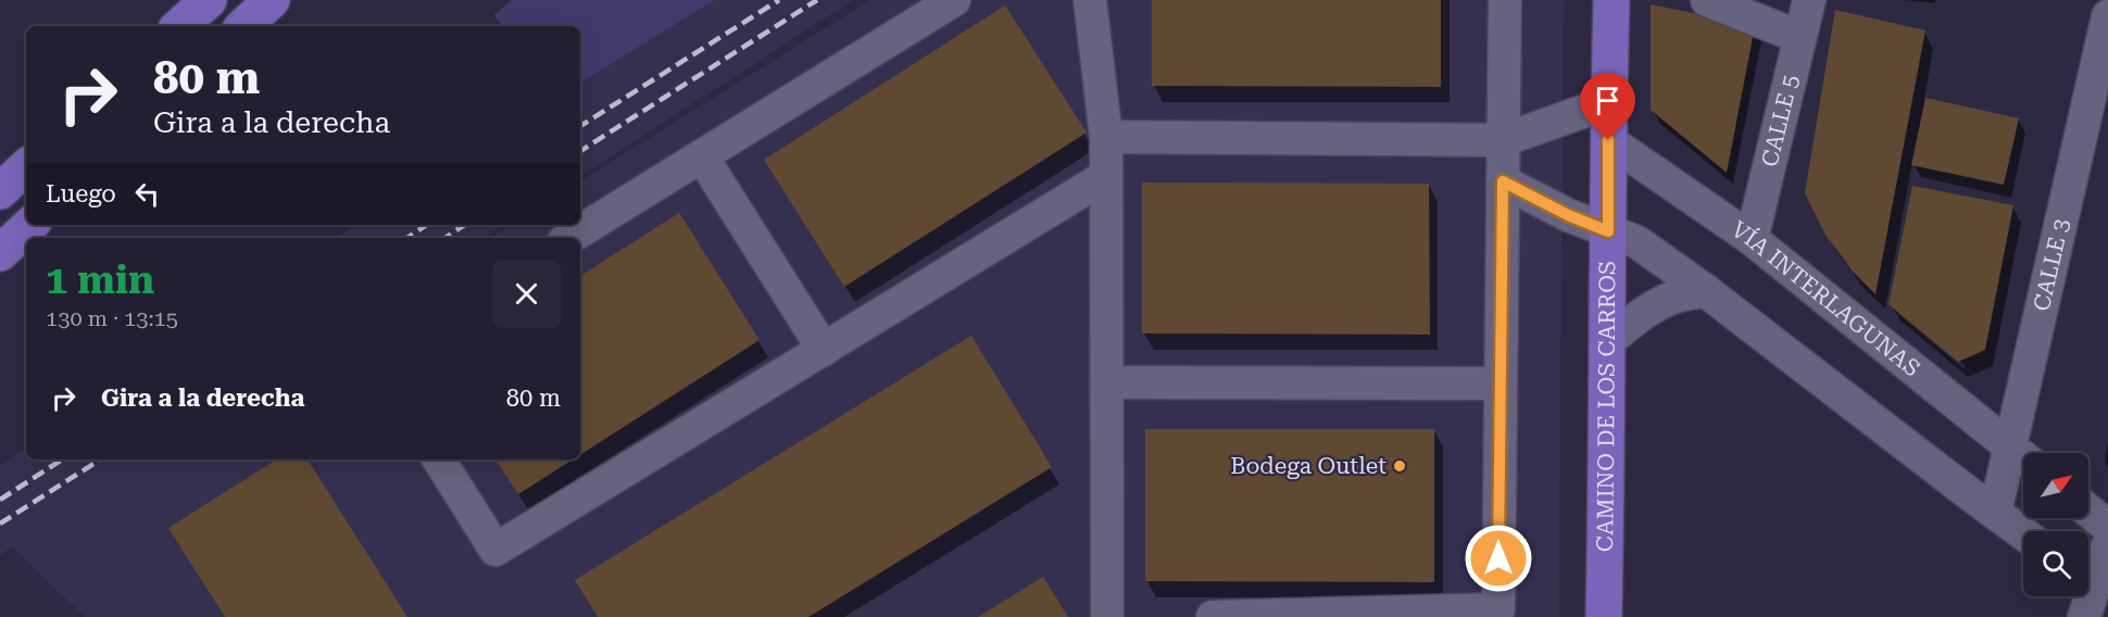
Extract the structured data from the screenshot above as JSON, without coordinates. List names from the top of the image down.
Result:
{
  "streets": {
    "main road": ["CAMINO DE LOS CARROS"],
    "street": ["CALLE 5", "CALLE 3", "VÍA INTERLAGUNAS"]
  },
  "crossings": [
    ["CALLE 5", "VÍA INTERLAGUNAS"],
    ["CALLE 3", "VÍA INTERLAGUNAS"],
    ["VÍA INTERLAGUNAS", "CAMINO DE LOS CARROS"]
  ],
  "places": ["Bodega Outlet"],
  "north": "top right",
  "page": {
    "turn": ["80 m", "Gira a la derecha"],
    "then": "Luego",
    "heading": ["1 min", "130 m · 13:15"],
    "list": [
      {
        "name": "Gira a la derecha",
        "value": "80 m"
      }
    ]
  }
}
